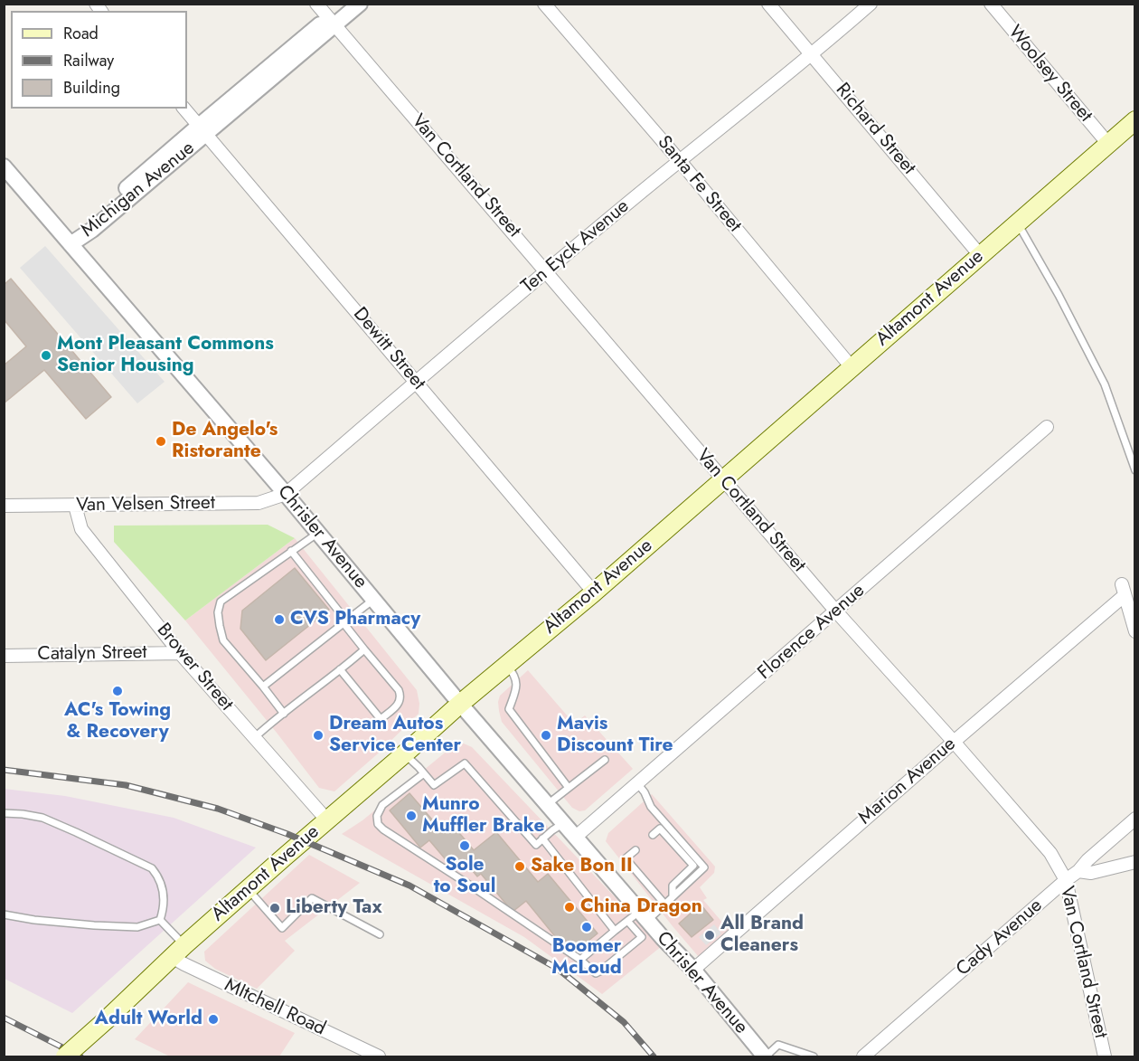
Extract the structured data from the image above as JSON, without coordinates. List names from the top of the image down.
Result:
{
  "streets": {
    "main road": ["Altamont Avenue"],
    "street": [
      "Woolsey Street",
      "Richard Street",
      "Van Cortland Street",
      "Santa Fe Street",
      "Michigan Avenue",
      "Ten Eyck Avenue",
      "Dewitt Street",
      "Van Velsen Street",
      "Chrisler Avenue",
      "Florence Avenue",
      "Catalyn Street",
      "Brower Street",
      "Marion Avenue",
      "Cady Avenue",
      "MItchell Road"
    ]
  },
  "crossings": [
    ["Woolsey Street", "Altamont Avenue"],
    ["Richard Street", "Ten Eyck Avenue"],
    ["Richard Street", "Altamont Avenue"],
    ["Van Cortland Street", "Michigan Avenue"],
    ["Van Cortland Street", "Ten Eyck Avenue"],
    ["Van Cortland Street", "Altamont Avenue"],
    ["Van Cortland Street", "Florence Avenue"],
    ["Van Cortland Street", "Marion Avenue"],
    ["Van Cortland Street", "Cady Avenue"],
    ["Santa Fe Street", "Ten Eyck Avenue"],
    ["Santa Fe Street", "Altamont Avenue"],
    ["Michigan Avenue", "Dewitt Street"],
    ["Michigan Avenue", "Chrisler Avenue"],
    ["Ten Eyck Avenue", "Dewitt Street"],
    ["Ten Eyck Avenue", "Van Velsen Street"],
    ["Ten Eyck Avenue", "Chrisler Avenue"],
    ["Altamont Avenue", "Dewitt Street"],
    ["Altamont Avenue", "Chrisler Avenue"],
    ["Altamont Avenue", "Brower Street"],
    ["Altamont Avenue", "MItchell Road"],
    ["Van Velsen Street", "Chrisler Avenue"],
    ["Van Velsen Street", "Brower Street"],
    ["Chrisler Avenue", "Florence Avenue"],
    ["Chrisler Avenue", "Marion Avenue"],
    ["Catalyn Street", "Brower Street"]
  ],
  "places": [
    "Mont Pleasant Commons Senior Housing",
    "De Angelo's Ristorante",
    "CVS Pharmacy",
    "AC's Towing & Recovery",
    "Dream Autos Service Center",
    "Mavis Discount Tire",
    "Munro Muffler Brake",
    "Sole to Soul",
    "Sake Bon II",
    "China Dragon",
    "Liberty Tax",
    "Boomer McLoud",
    "All Brand Cleaners",
    "Adult World"
  ],
  "legend": ["Road", "Railway", "Building"]
}
